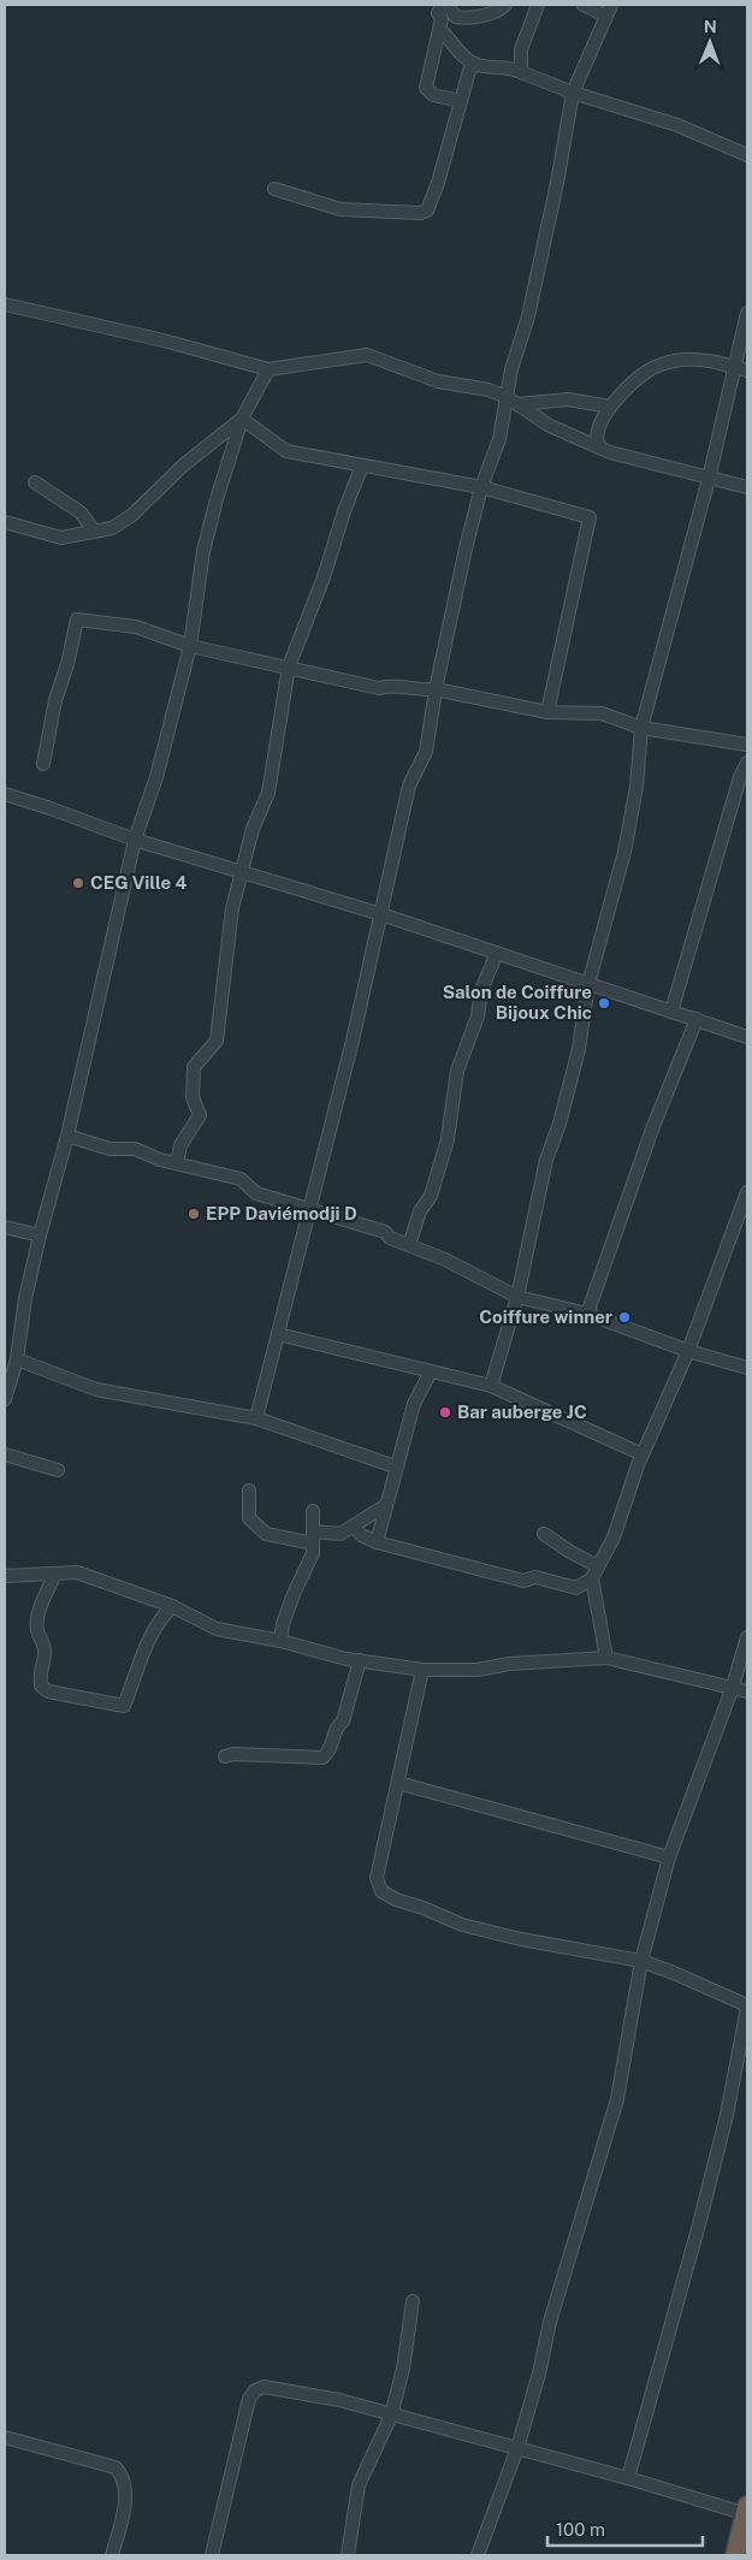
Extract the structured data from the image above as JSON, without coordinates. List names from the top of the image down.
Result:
{
  "places": [
    "CEG Ville 4",
    "Salon de Coiffure Bijoux Chic",
    "EPP Daviémodji D",
    "Coiffure winner",
    "Bar auberge JC"
  ],
  "scale_bar": "100 m",
  "north": "top"
}
